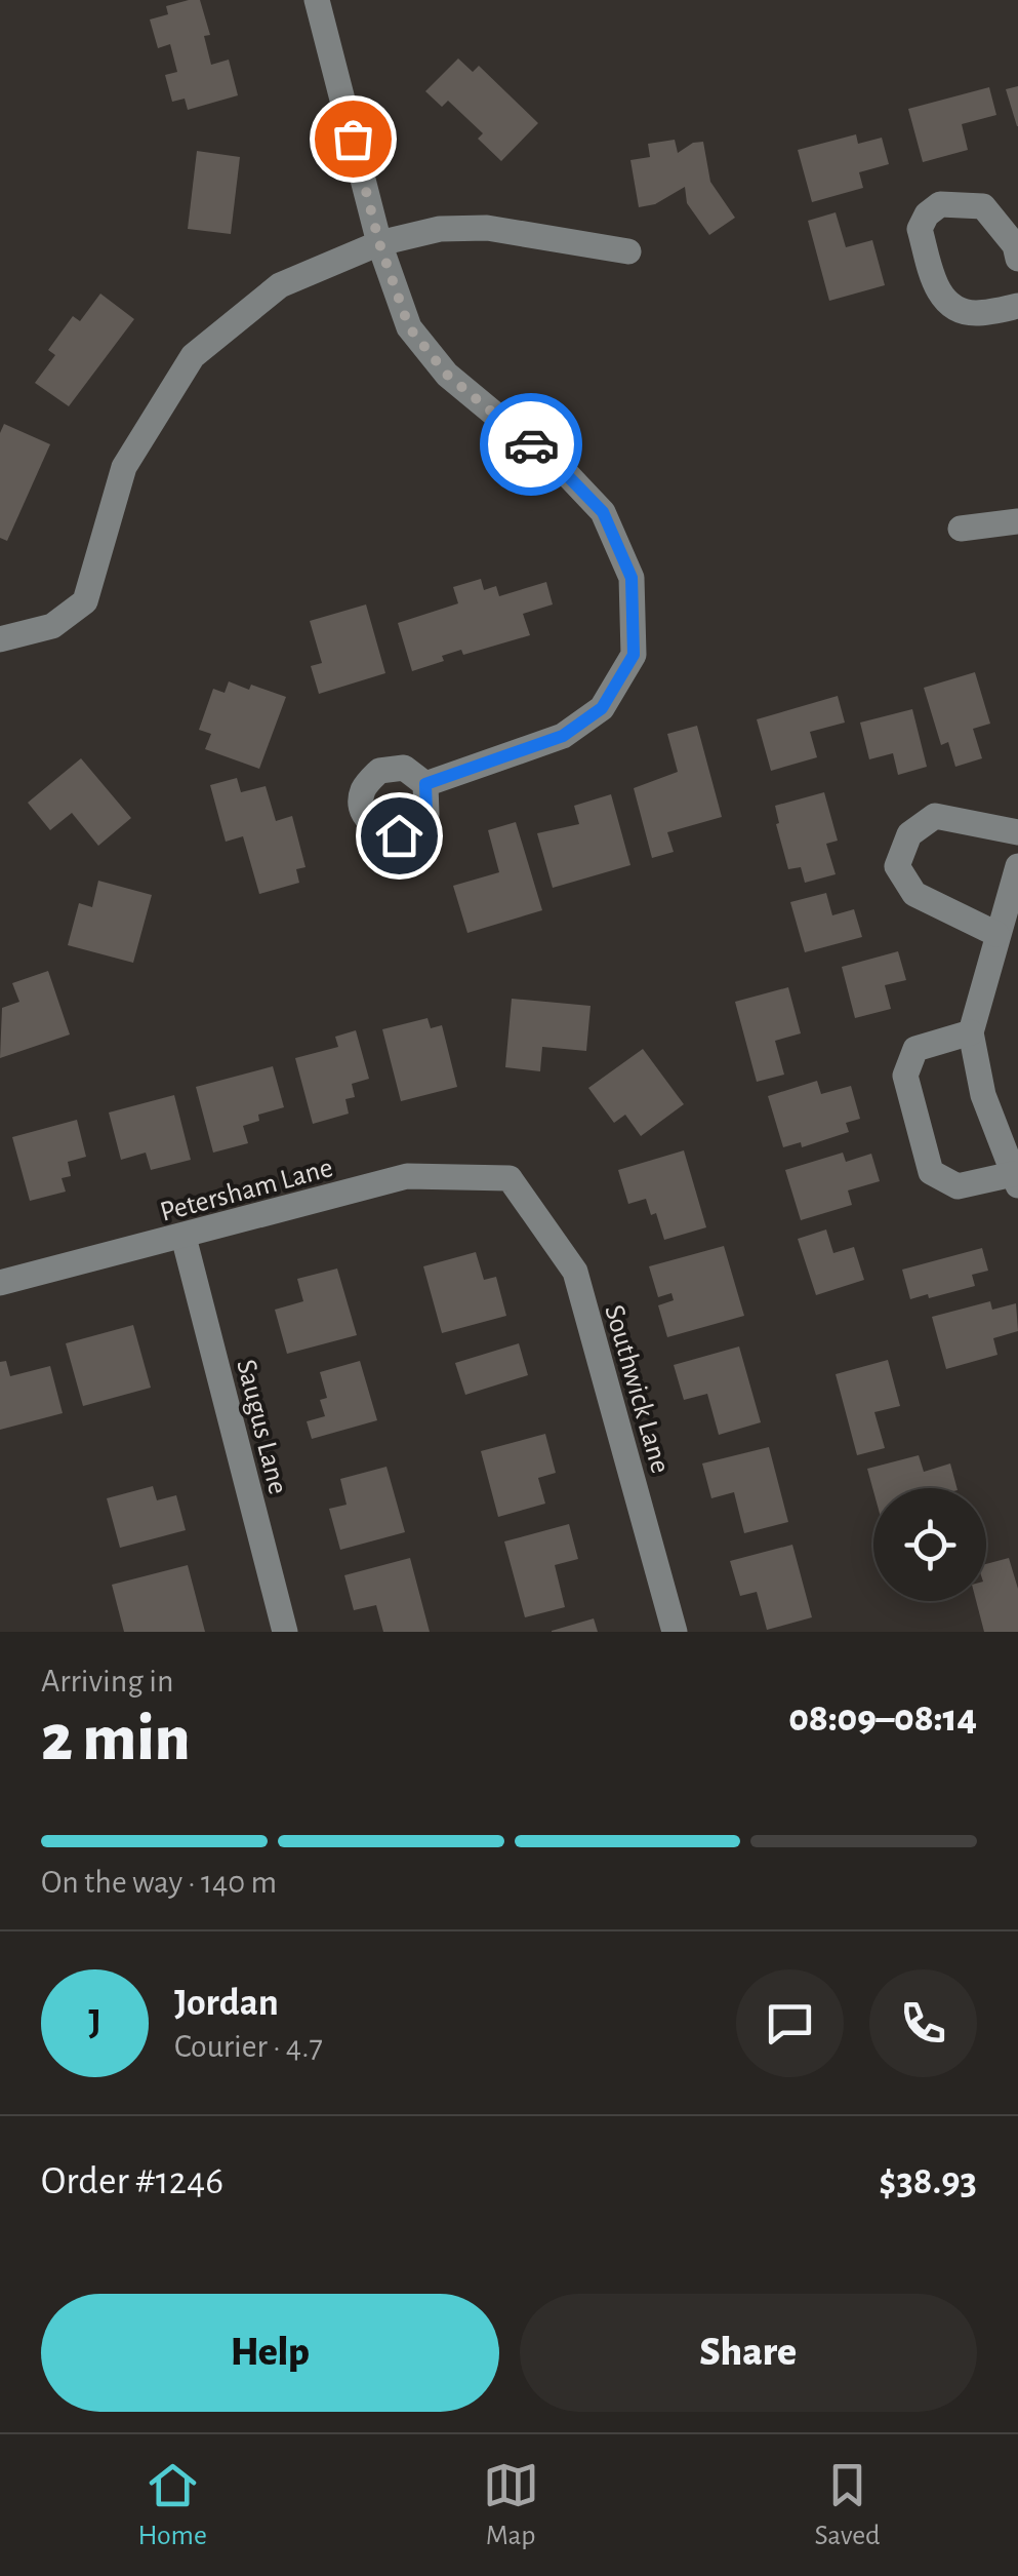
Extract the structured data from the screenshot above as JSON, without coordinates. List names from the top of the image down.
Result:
{
  "streets": {
    "street": ["Petersham Lane", "Southwick Lane", "Saugus Lane"]
  },
  "crossings": [
    ["Petersham Lane", "Southwick Lane"],
    ["Petersham Lane", "Saugus Lane"]
  ],
  "page": {
    "heading": ["2 min", "Arriving in", "08:09–08:14"],
    "panel": [
      "Jordan",
      "Courier · 4.7",
      "Order #1246",
      "$38.93"
    ],
    "bar": "On the way · 140 m",
    "round": "J",
    "buttons": ["Help", "Share"],
    "tabs": ["Home", "Map", "Saved"]
  }
}
